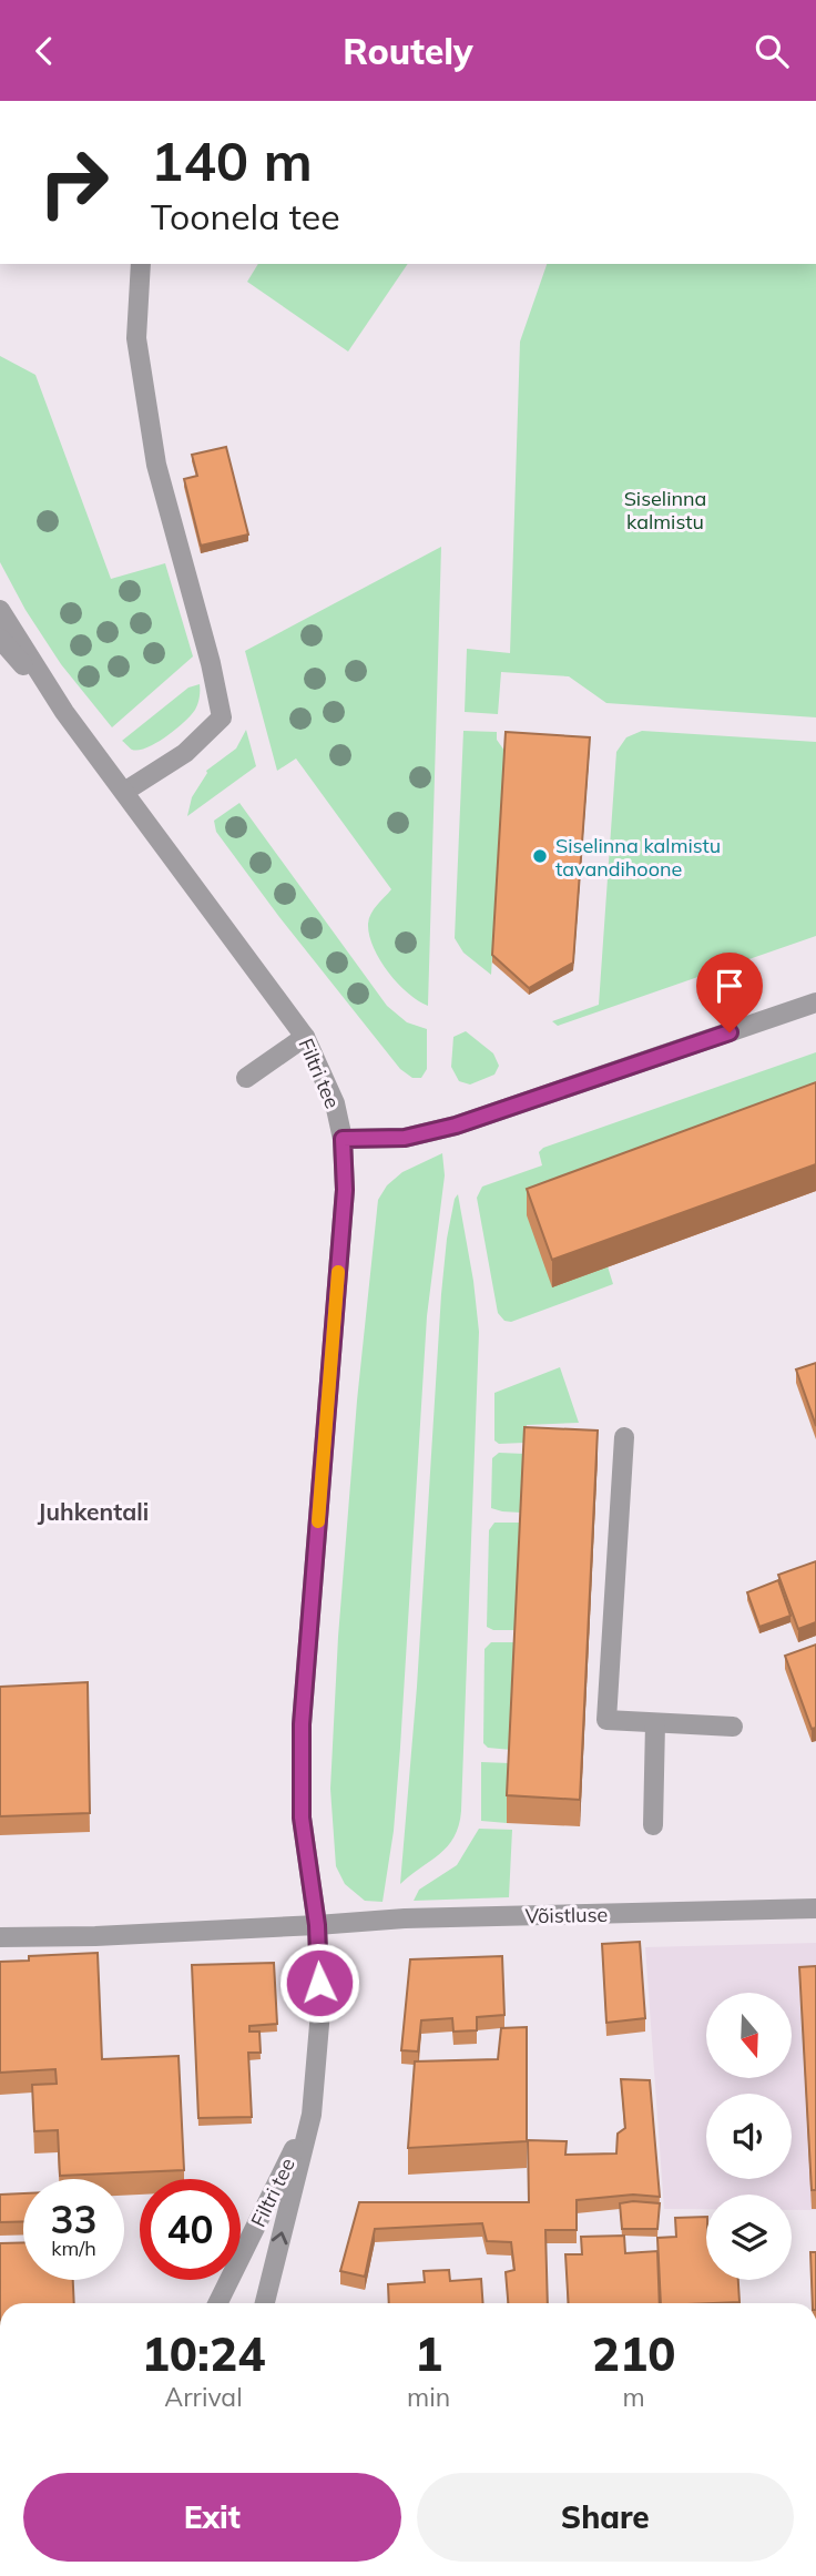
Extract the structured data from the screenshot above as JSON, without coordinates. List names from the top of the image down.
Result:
{
  "streets": {
    "street": ["Filtri tee", "Võistluse"]
  },
  "crossings": [
    ["Filtri tee", "Võistluse"]
  ],
  "districts": ["Juhkentali"],
  "parks": ["Siselinna kalmistu"],
  "places": ["Siselinna kalmistu tavandihoone"],
  "north": "bottom",
  "page": {
    "header": "Routely",
    "turn": ["140 m", "Toonela tee"],
    "speed": "33 km/h",
    "limit": "40",
    "eta": [
      "10:24",
      "Arrival",
      "1",
      "min",
      "210",
      "m"
    ],
    "buttons": ["Exit", "Share"]
  }
}
